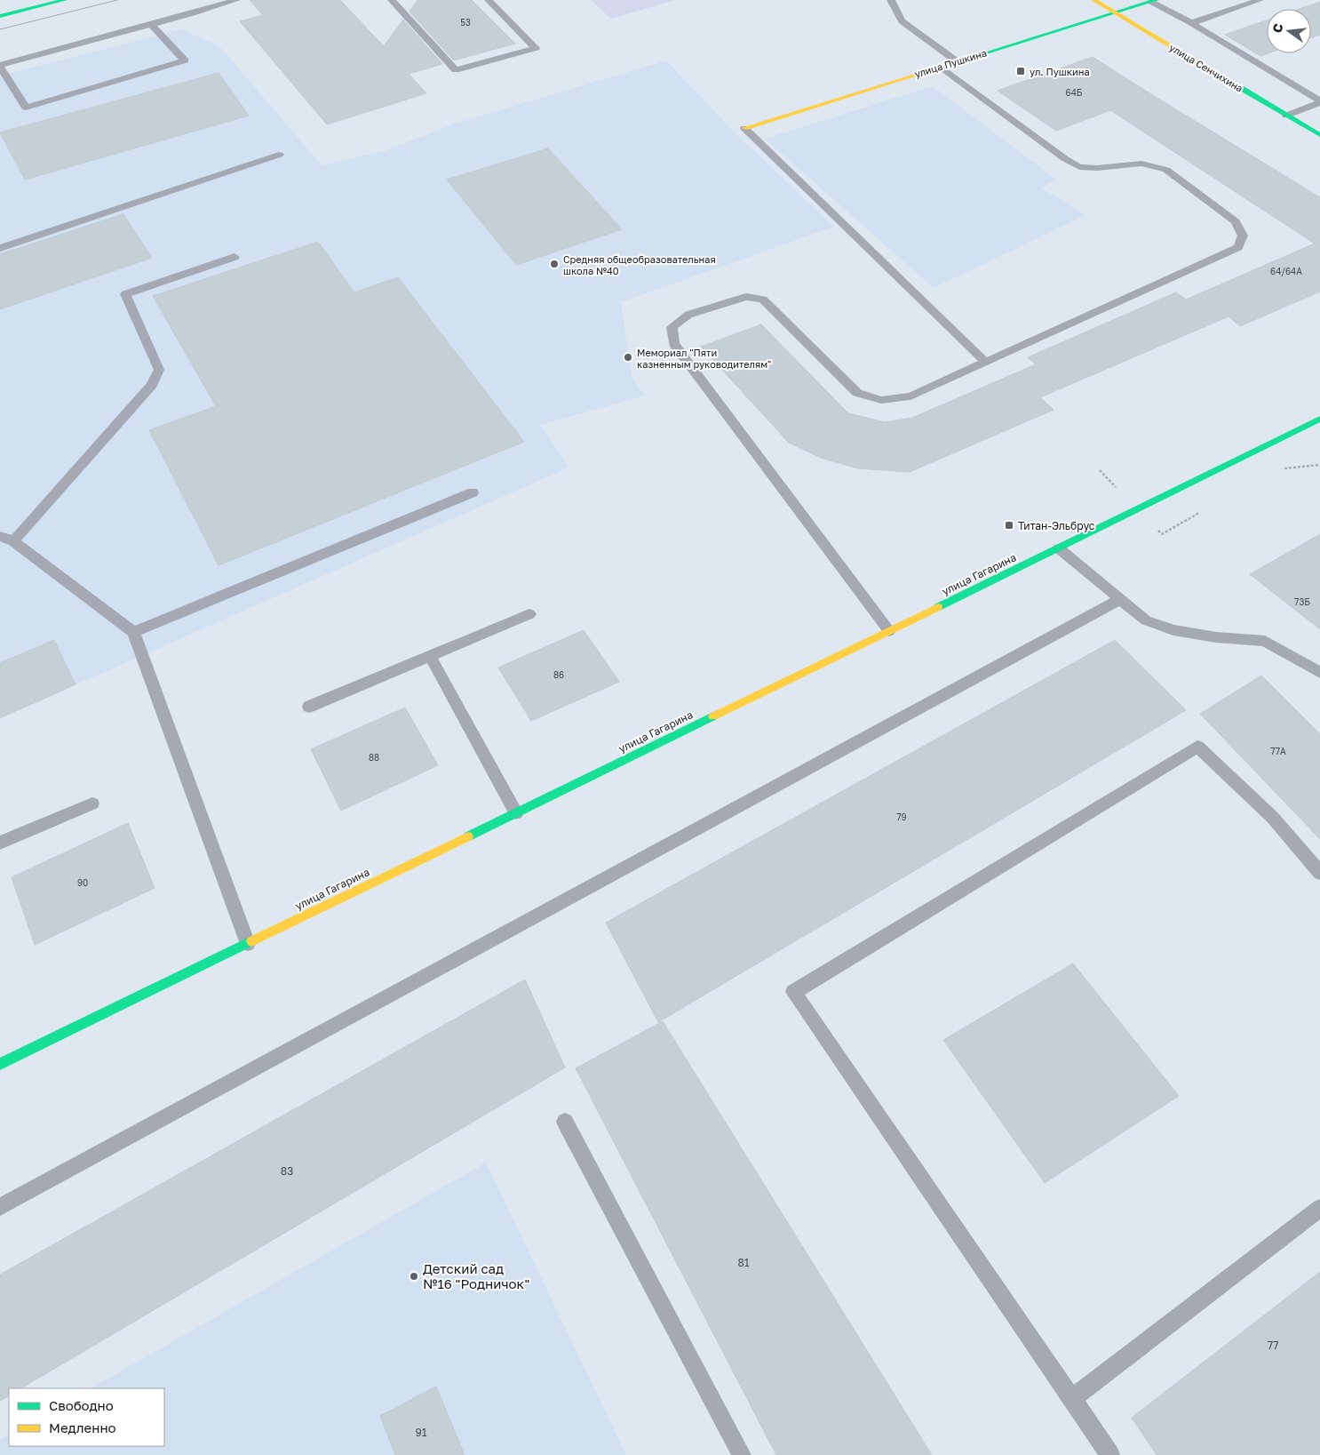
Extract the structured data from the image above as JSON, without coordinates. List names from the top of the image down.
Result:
{
  "streets": {
    "street": ["улица Пушкина", "улица Сенчихина", "улица Гагарина"]
  },
  "crossings": [
    ["улица Пушкина", "улица Сенчихина"]
  ],
  "places": {
    "transit": ["ул. Пушкина", "Титан-Эльбрус"],
    "other": ["Средняя общеобразовательная школа №40", "Мемориал \"Пяти казненным руководителям\"", "Детский сад №16 \"Родничок\""]
  },
  "house_numbers": [
    "53",
    "64Б",
    "64/64А",
    "73Б",
    "86",
    "77А",
    "88",
    "79",
    "90",
    "83",
    "81",
    "77",
    "91"
  ],
  "legend": ["Свободно", "Медленно"],
  "north": "left"
}
